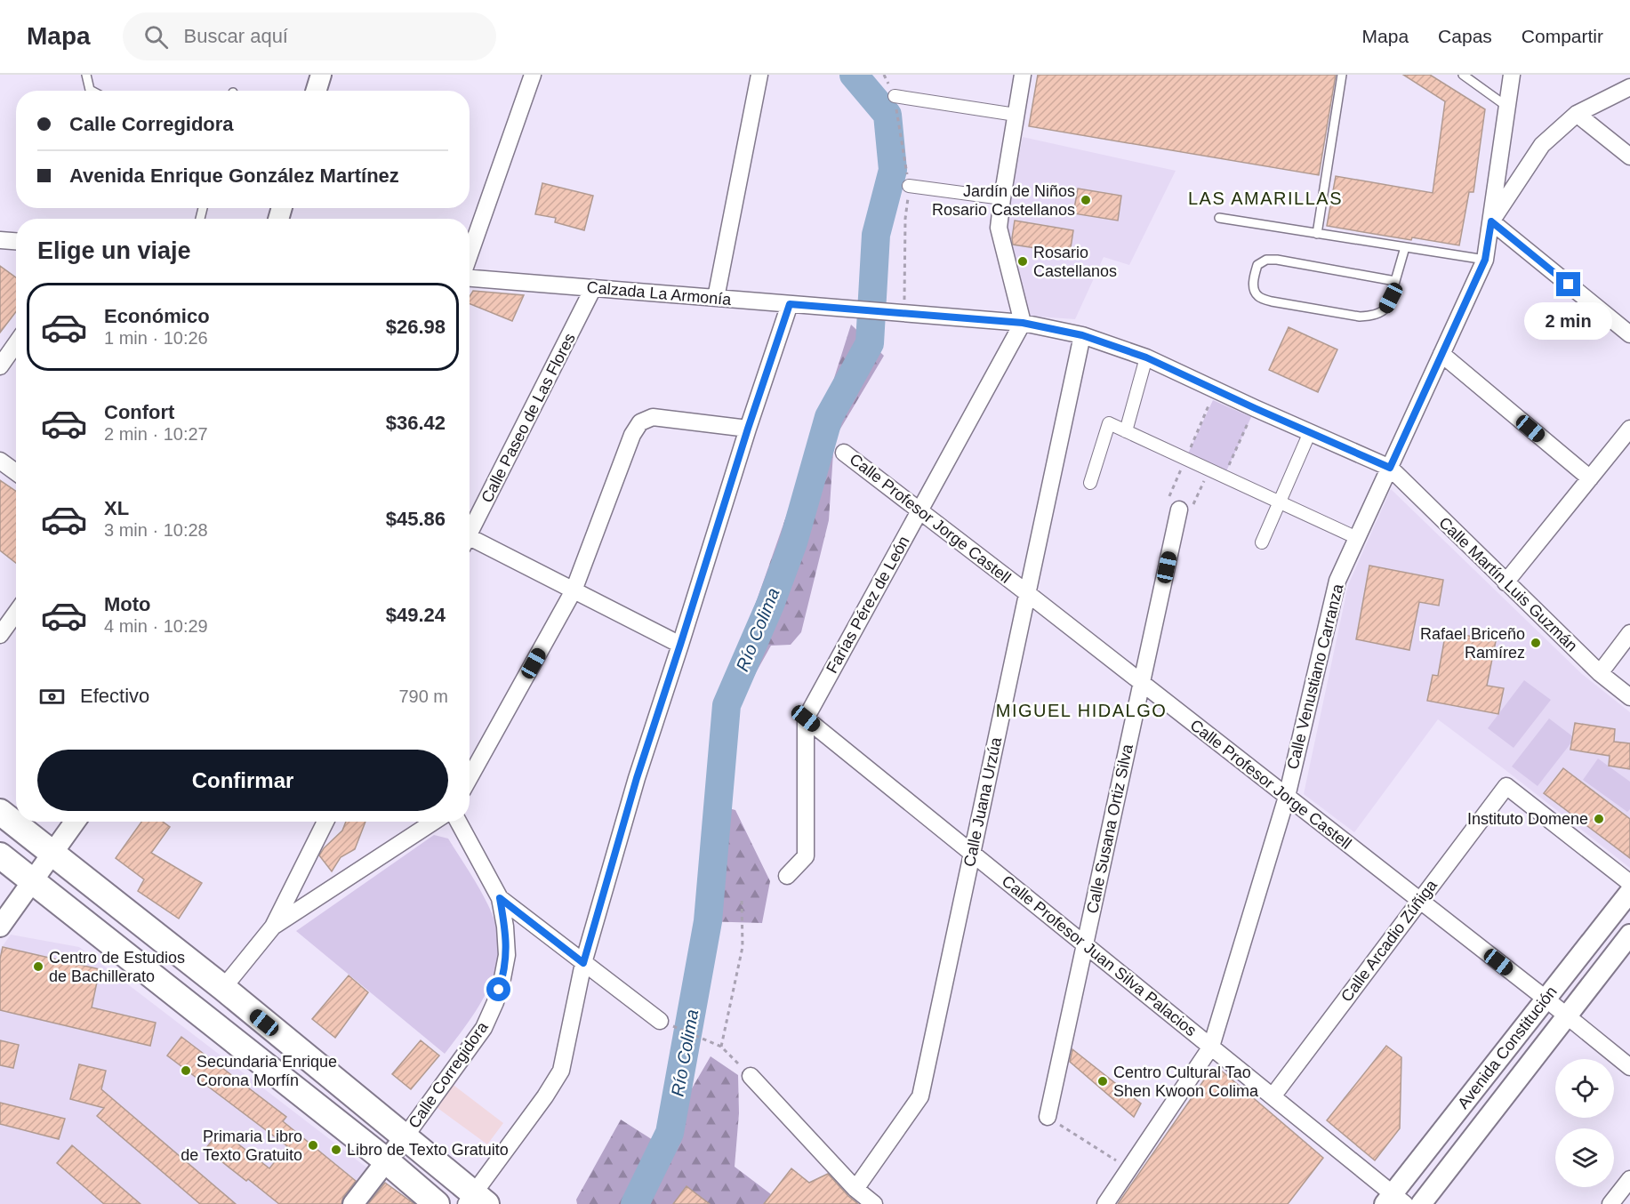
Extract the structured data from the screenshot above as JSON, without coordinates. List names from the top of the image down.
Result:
{
  "streets": {
    "street": [
      "Calzada La Armonía",
      "Calle Paseo de Las Flores",
      "Calle Profesor Jorge Castell",
      "Calle Martín Luis Guzmán",
      "Farías Pérez de León",
      "Calle Venustiano Carranza",
      "Calle Juana Urzúa",
      "Calle Susana Ortiz Silva",
      "Calle Arcadio Zúñiga",
      "Calle Profesor Juan Silva Palacios",
      "Avenida Constitución",
      "Calle Corregidora"
    ]
  },
  "crossings": [
    ["Calzada La Armonía", "Calle Paseo de Las Flores"],
    ["Calzada La Armonía", "Farías Pérez de León"],
    ["Calle Profesor Jorge Castell", "Farías Pérez de León"],
    ["Calle Profesor Jorge Castell", "Calle Venustiano Carranza"],
    ["Calle Profesor Jorge Castell", "Calle Juana Urzúa"],
    ["Calle Profesor Jorge Castell", "Calle Susana Ortiz Silva"],
    ["Calle Profesor Jorge Castell", "Calle Arcadio Zúñiga"],
    ["Calle Profesor Jorge Castell", "Avenida Constitución"],
    ["Calle Martín Luis Guzmán", "Calle Venustiano Carranza"],
    ["Farías Pérez de León", "Calle Profesor Juan Silva Palacios"],
    ["Calle Venustiano Carranza", "Calle Profesor Juan Silva Palacios"],
    ["Calle Juana Urzúa", "Calle Profesor Juan Silva Palacios"],
    ["Calle Susana Ortiz Silva", "Calle Profesor Juan Silva Palacios"],
    ["Calle Arcadio Zúñiga", "Calle Profesor Juan Silva Palacios"],
    ["Calle Profesor Juan Silva Palacios", "Avenida Constitución"]
  ],
  "districts": ["LAS AMARILLAS", "MIGUEL HIDALGO"],
  "water": ["Río Colima"],
  "places": [
    "Jardín de Niños Rosario Castellanos",
    "Rosario Castellanos",
    "Rafael Briceño Ramírez",
    "Instituto Domene",
    "Centro de Estudios de Bachillerato",
    "Secundaria Enrique Corona Morfín",
    "Centro Cultural Tao Shen Kwoon Colima",
    "Primaria Libro de Texto Gratuito",
    "Libro de Texto Gratuito"
  ],
  "page": {
    "header": "Mapa",
    "search": "Buscar aquí",
    "nav": ["Mapa", "Capas", "Compartir"],
    "banner": ["Calle Corregidora", "Avenida Enrique González Martínez"],
    "heading": "Elige un viaje",
    "list": [
      {
        "name": "Económico",
        "note": "1 min · 10:26",
        "value": "$26.98"
      },
      {
        "name": "Confort",
        "note": "2 min · 10:27",
        "value": "$36.42"
      },
      {
        "name": "XL",
        "note": "3 min · 10:28",
        "value": "$45.86"
      },
      {
        "name": "Moto",
        "note": "4 min · 10:29",
        "value": "$49.24"
      }
    ],
    "bubble": "2 min",
    "pay": ["Efectivo", "790 m"],
    "buttons": "Confirmar"
  }
}
